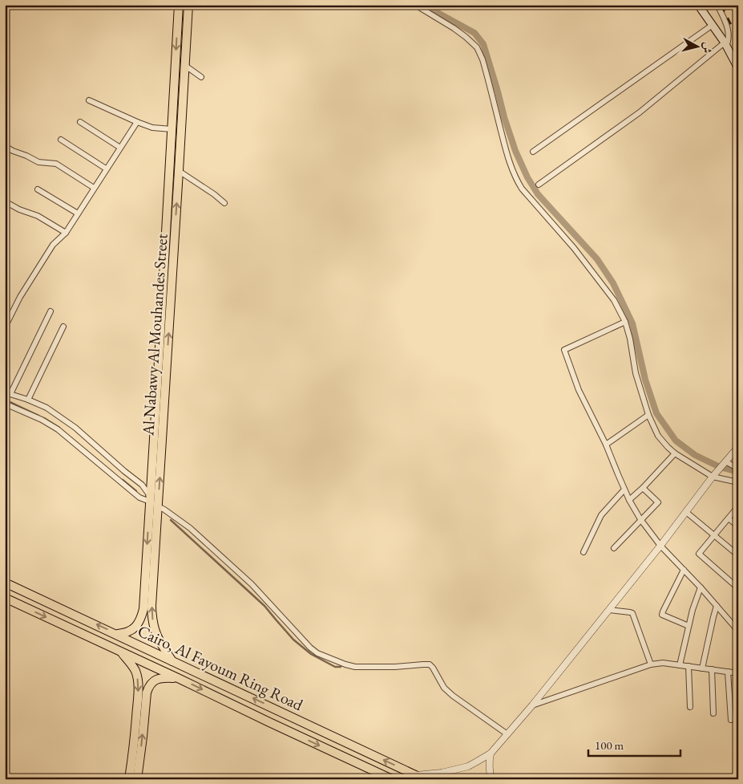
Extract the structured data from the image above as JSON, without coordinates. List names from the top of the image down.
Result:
{
  "streets": {
    "main road": ["Al Nabawy Al Mouhandes Street", "Cairo, Al Fayoum Ring Road"]
  },
  "crossings": [
    ["Al Nabawy Al Mouhandes Street", "Cairo, Al Fayoum Ring Road"]
  ],
  "scale_bar": "100 m",
  "north": "right"
}
